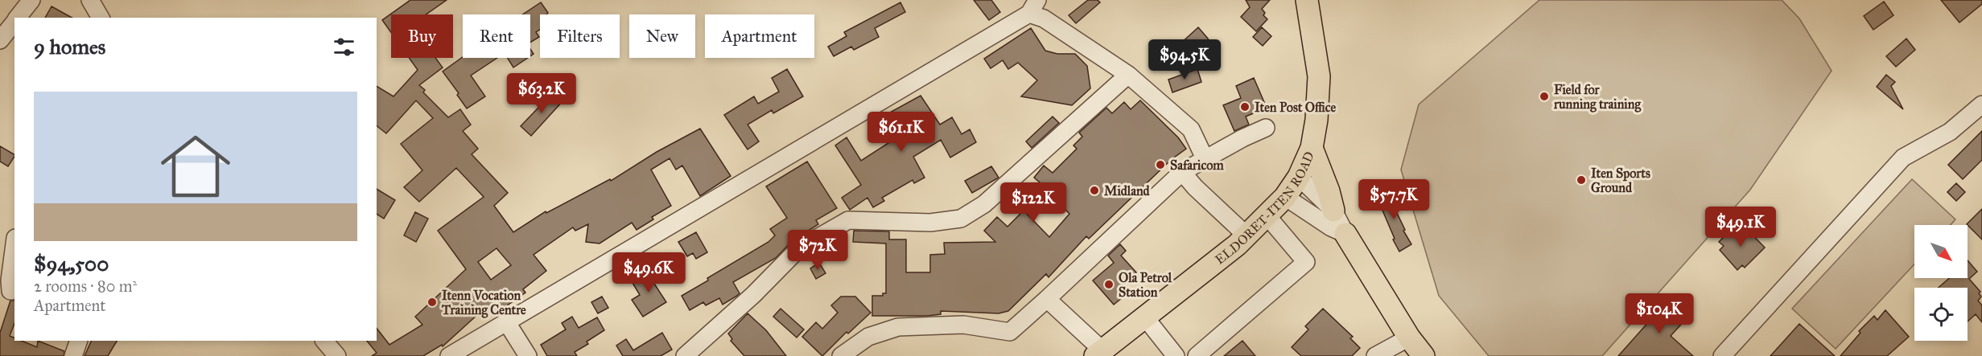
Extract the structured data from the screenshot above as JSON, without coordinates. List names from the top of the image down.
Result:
{
  "streets": {
    "main road": ["ELDORET-ITEN ROAD"]
  },
  "places": [
    "Field for running training",
    "Iten Post Office",
    "Safaricom",
    "Iten Sports Ground",
    "Midland",
    "Ola Petrol Station",
    "Itenn Vocation Training Centre"
  ],
  "north": "bottom right",
  "page": {
    "chip": [
      "Buy",
      "Rent",
      "Filters",
      "New",
      "Apartment"
    ],
    "heading": "9 homes",
    "price": [
      "$94.5K",
      "$63.2K",
      "$61.1K",
      "$57.7K",
      "$122K",
      "$49.1K",
      "$72K",
      "$49.6K",
      "$104K"
    ],
    "list": [
      {
        "name": "$94,500",
        "note": "2 rooms · 80 m² · Apartment"
      }
    ]
  }
}
